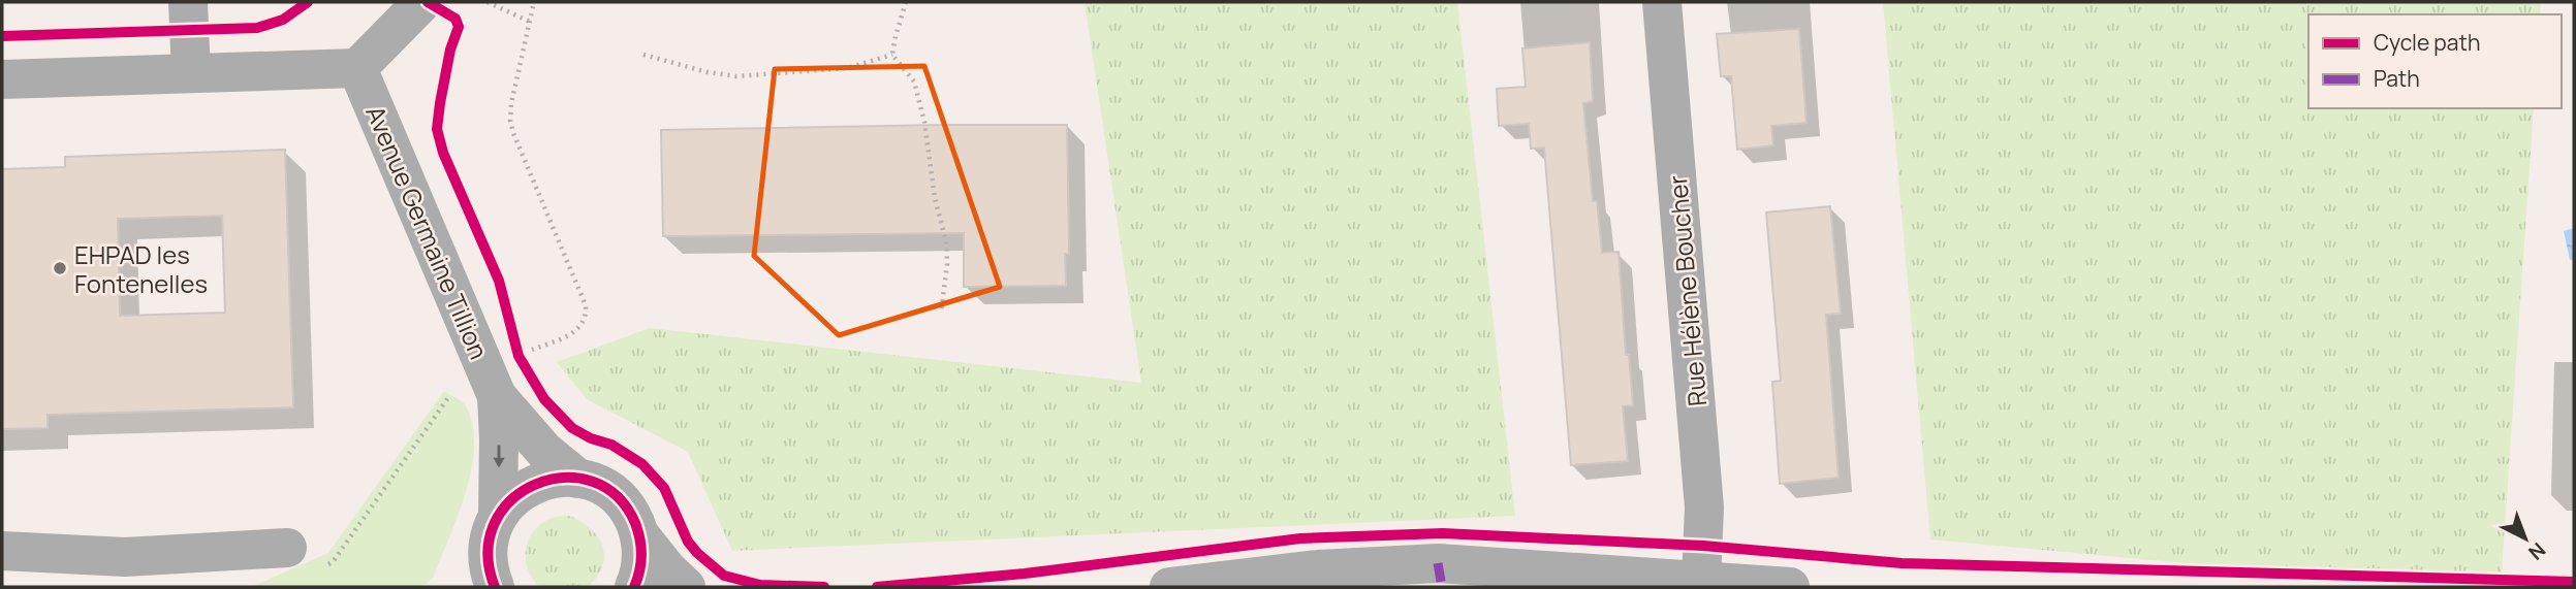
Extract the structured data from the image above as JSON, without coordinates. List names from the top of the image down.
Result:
{
  "streets": {
    "street": ["Avenue Germaine Tillion", "Rue Hélène Boucher"]
  },
  "places": ["EHPAD les Fontenelles"],
  "legend": ["Cycle path", "Path"],
  "north": "bottom right"
}
